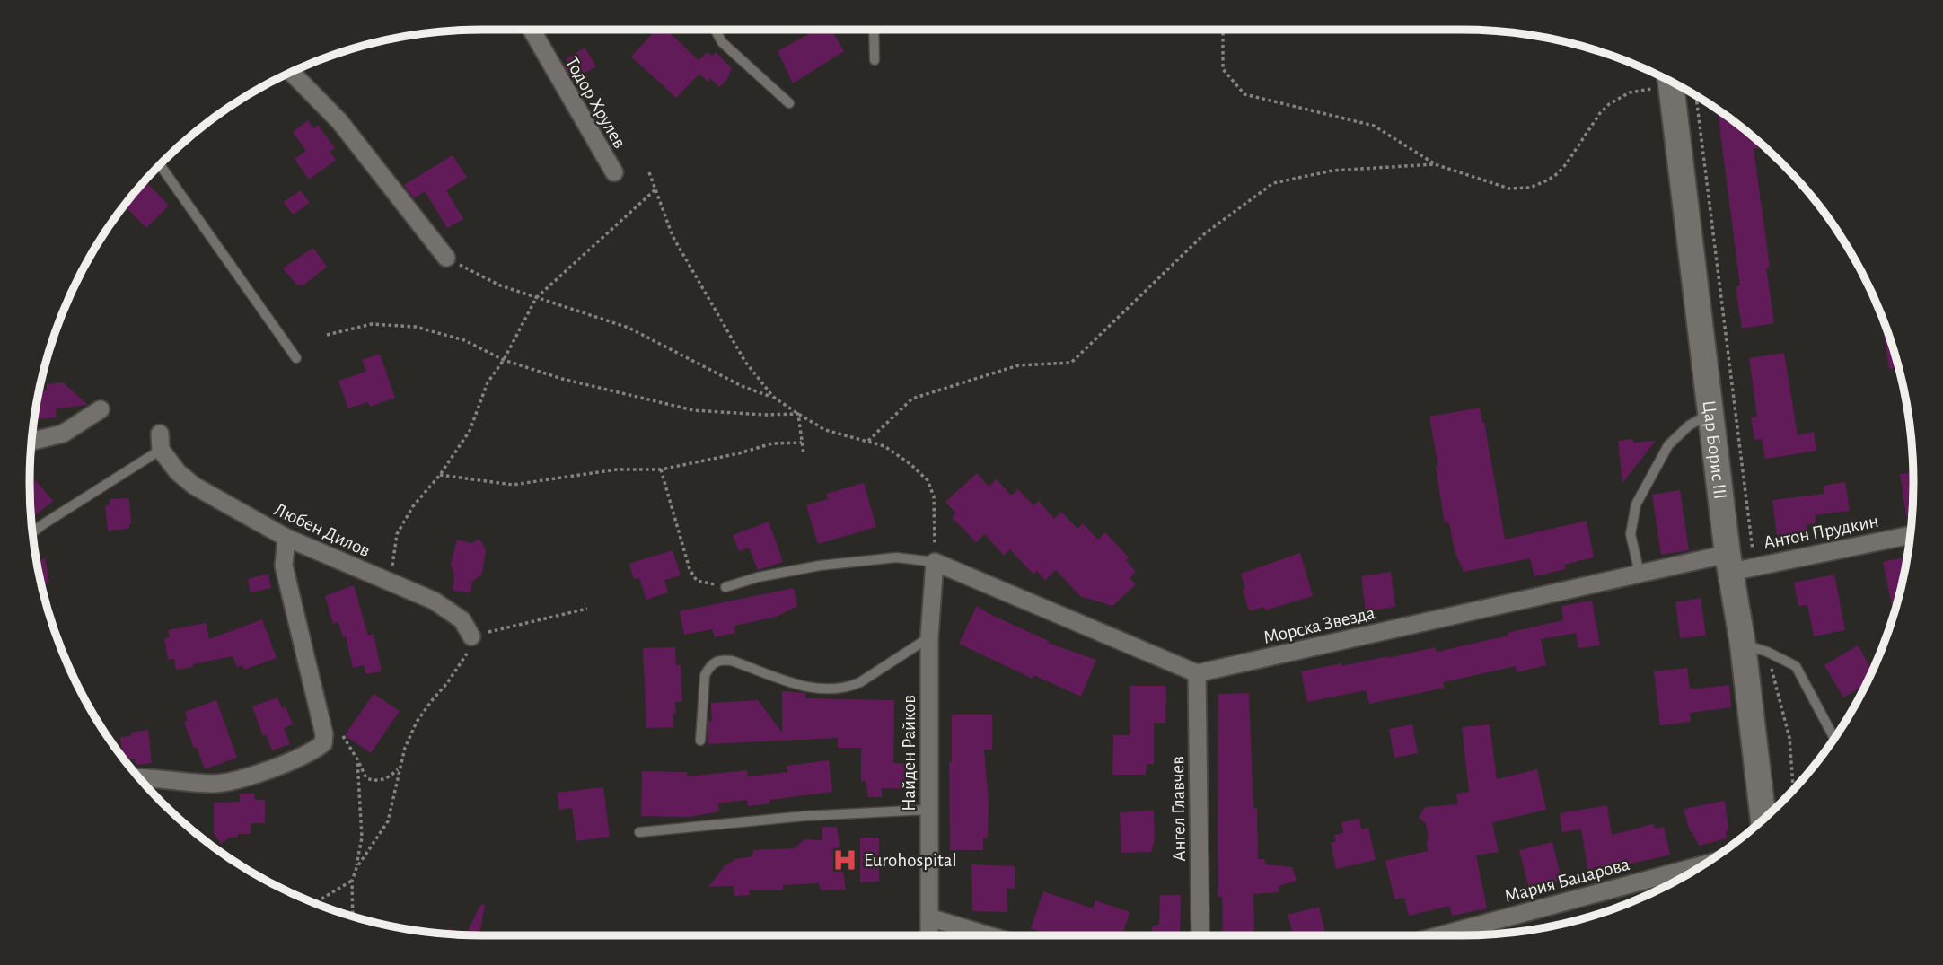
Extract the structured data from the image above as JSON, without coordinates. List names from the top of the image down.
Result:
{
  "streets": {
    "street": [
      "Тодор Хрулев",
      "Цар Борис III",
      "Любен Дилов",
      "Антон Прудкин",
      "Морска Звезда",
      "Найден Райков",
      "Ангел Главчев",
      "Мария Бацарова"
    ]
  },
  "crossings": [
    ["Цар Борис III", "Антон Прудкин"],
    ["Цар Борис III", "Морска Звезда"],
    ["Антон Прудкин", "Морска Звезда"],
    ["Морска Звезда", "Ангел Главчев"]
  ],
  "places": {
    "hospital": ["Eurohospital"]
  }
}
